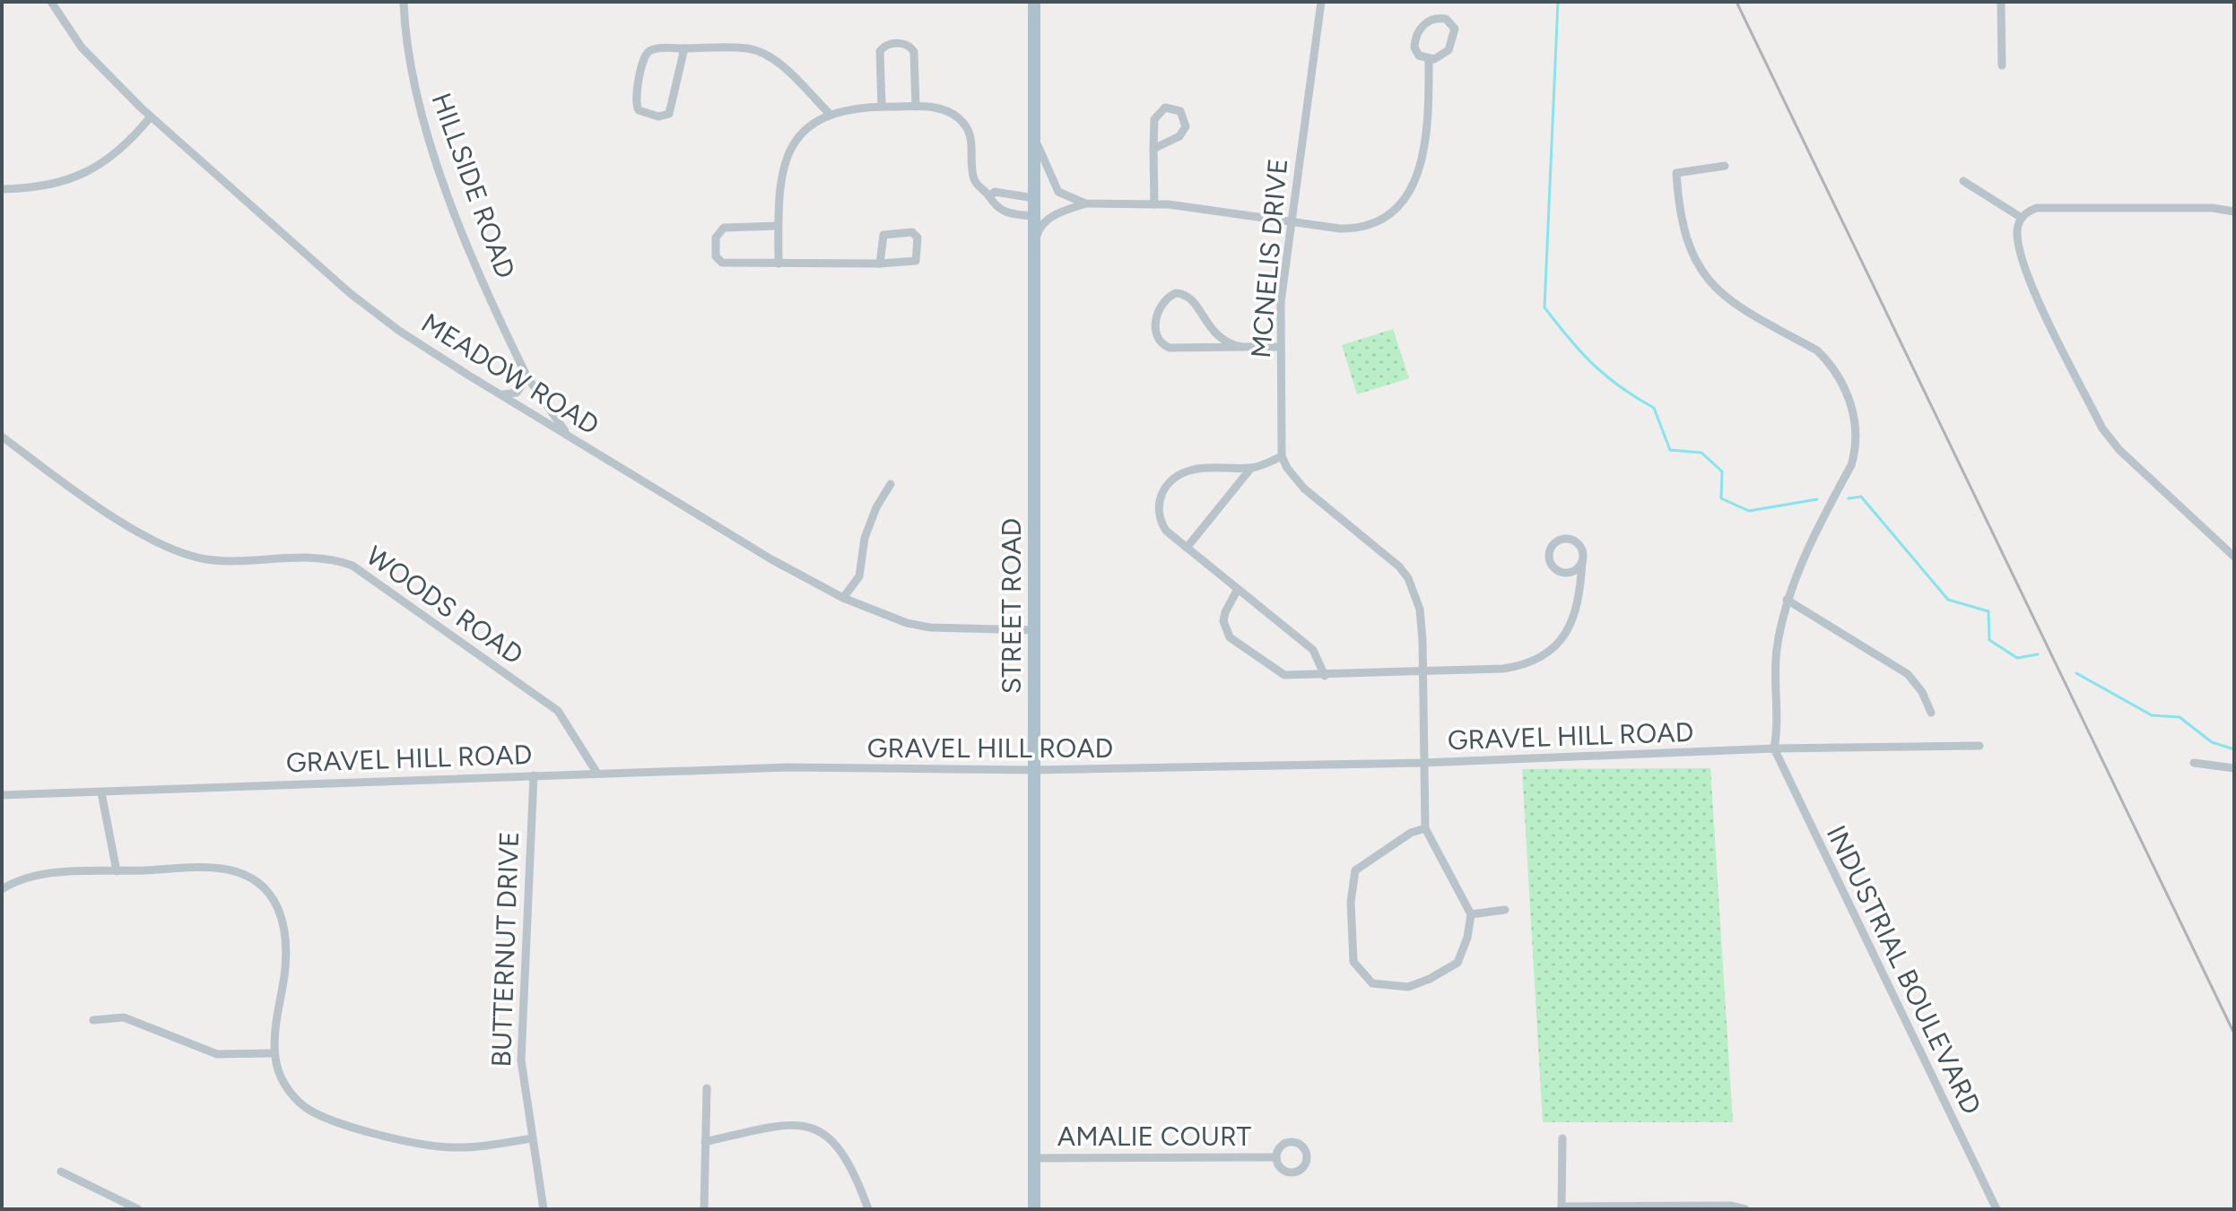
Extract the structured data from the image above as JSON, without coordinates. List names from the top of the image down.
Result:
{
  "streets": {
    "main road": ["STREET ROAD"],
    "street": [
      "HILLSIDE ROAD",
      "MCNELIS DRIVE",
      "MEADOW ROAD",
      "WOODS ROAD",
      "GRAVEL HILL ROAD",
      "BUTTERNUT DRIVE",
      "INDUSTRIAL BOULEVARD",
      "AMALIE COURT"
    ]
  },
  "crossings": [
    ["HILLSIDE ROAD", "MEADOW ROAD"],
    ["MEADOW ROAD", "STREET ROAD"],
    ["WOODS ROAD", "GRAVEL HILL ROAD"],
    ["STREET ROAD", "GRAVEL HILL ROAD"],
    ["STREET ROAD", "AMALIE COURT"],
    ["GRAVEL HILL ROAD", "BUTTERNUT DRIVE"],
    ["GRAVEL HILL ROAD", "INDUSTRIAL BOULEVARD"]
  ]
}
